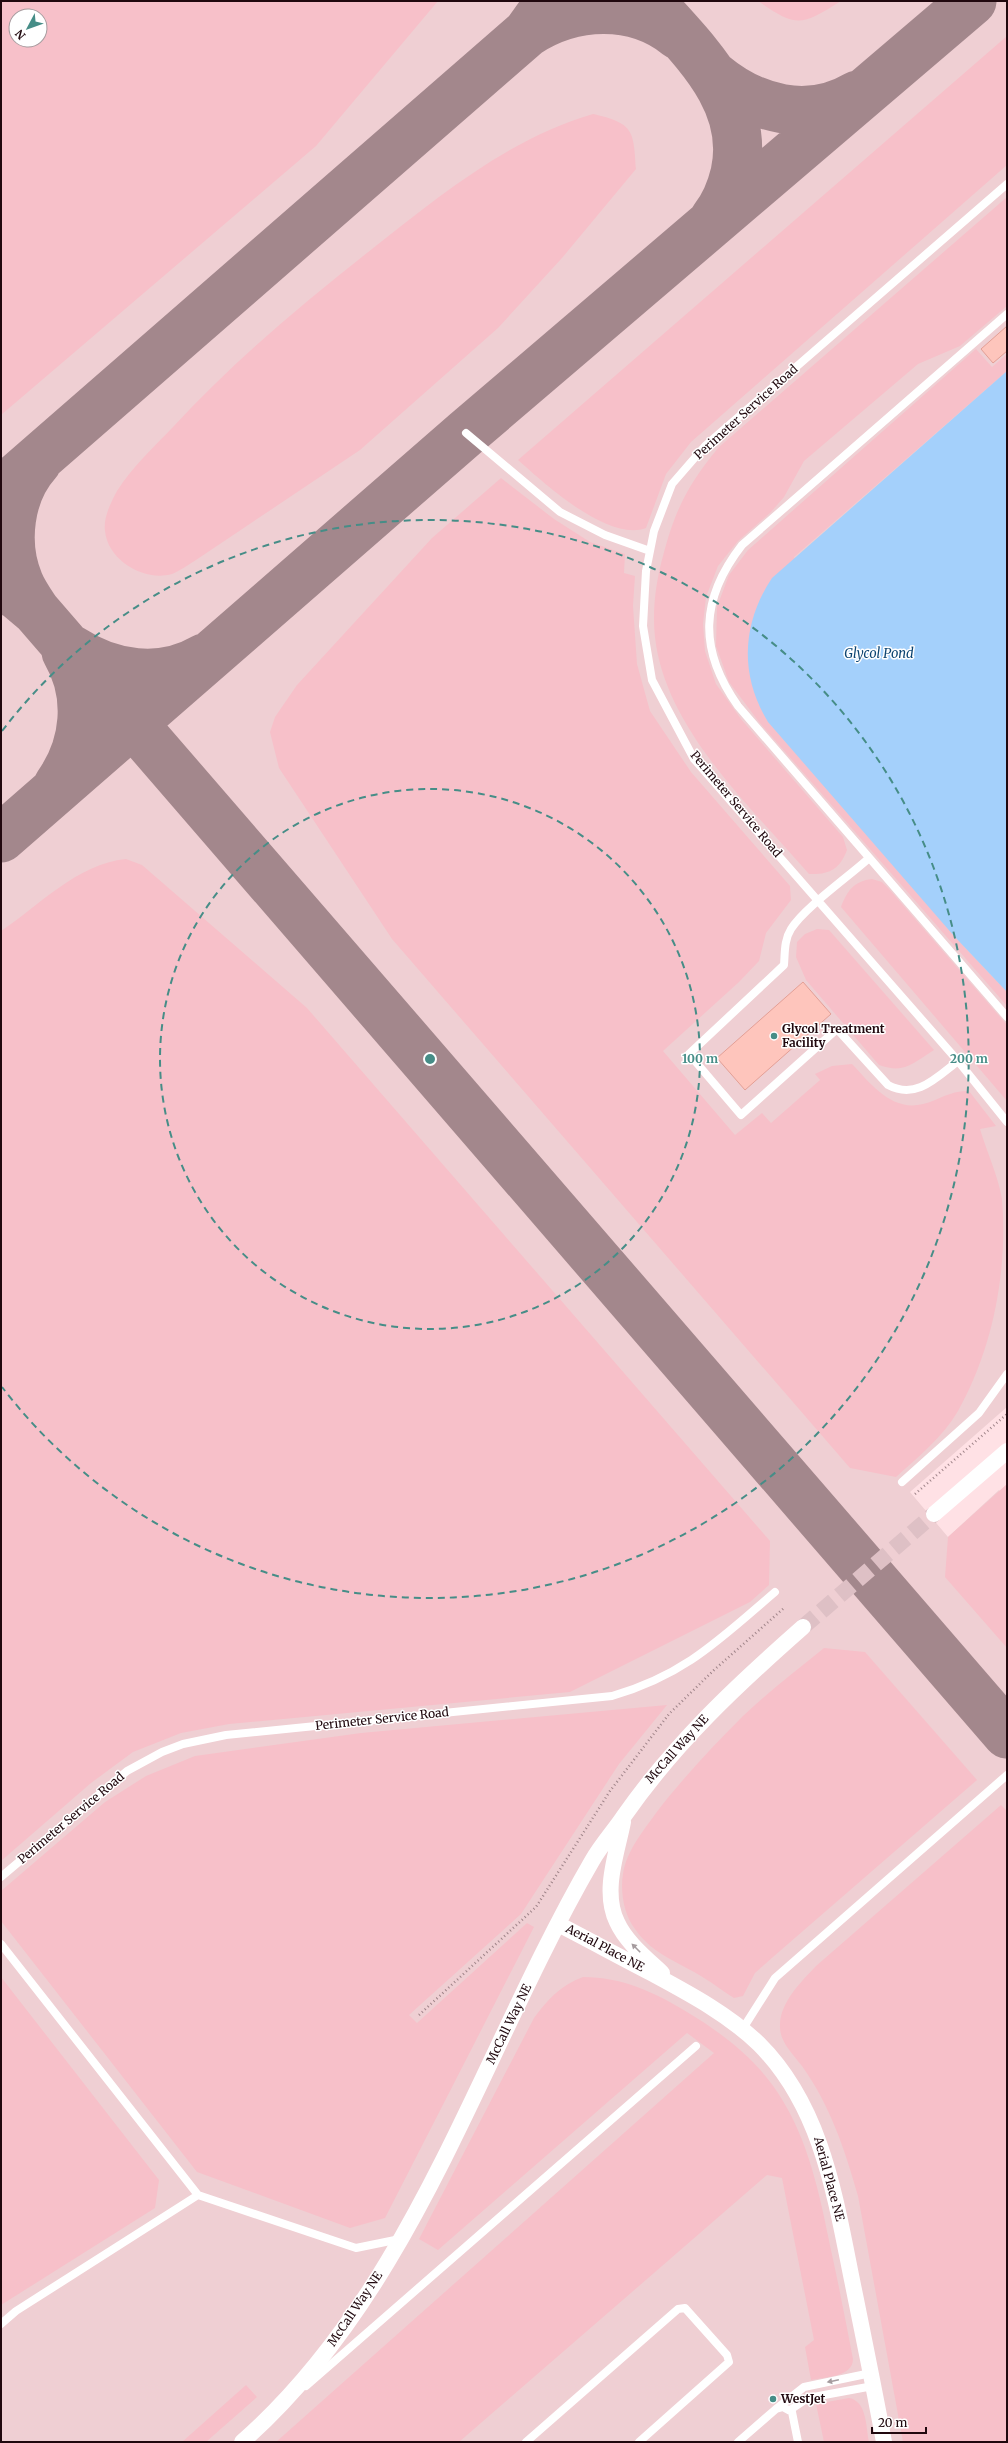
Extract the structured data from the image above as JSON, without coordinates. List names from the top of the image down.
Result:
{
  "streets": {
    "street": ["McCall Way NE", "Aerial Place NE"],
    "lane": ["Perimeter Service Road"]
  },
  "crossings": [
    ["McCall Way NE", "Aerial Place NE"]
  ],
  "water": ["Glycol Pond"],
  "places": ["Glycol Treatment Facility", "WestJet"],
  "scale_bar": "20 m",
  "north": "bottom left",
  "rings": ["100 m", "200 m"]
}
